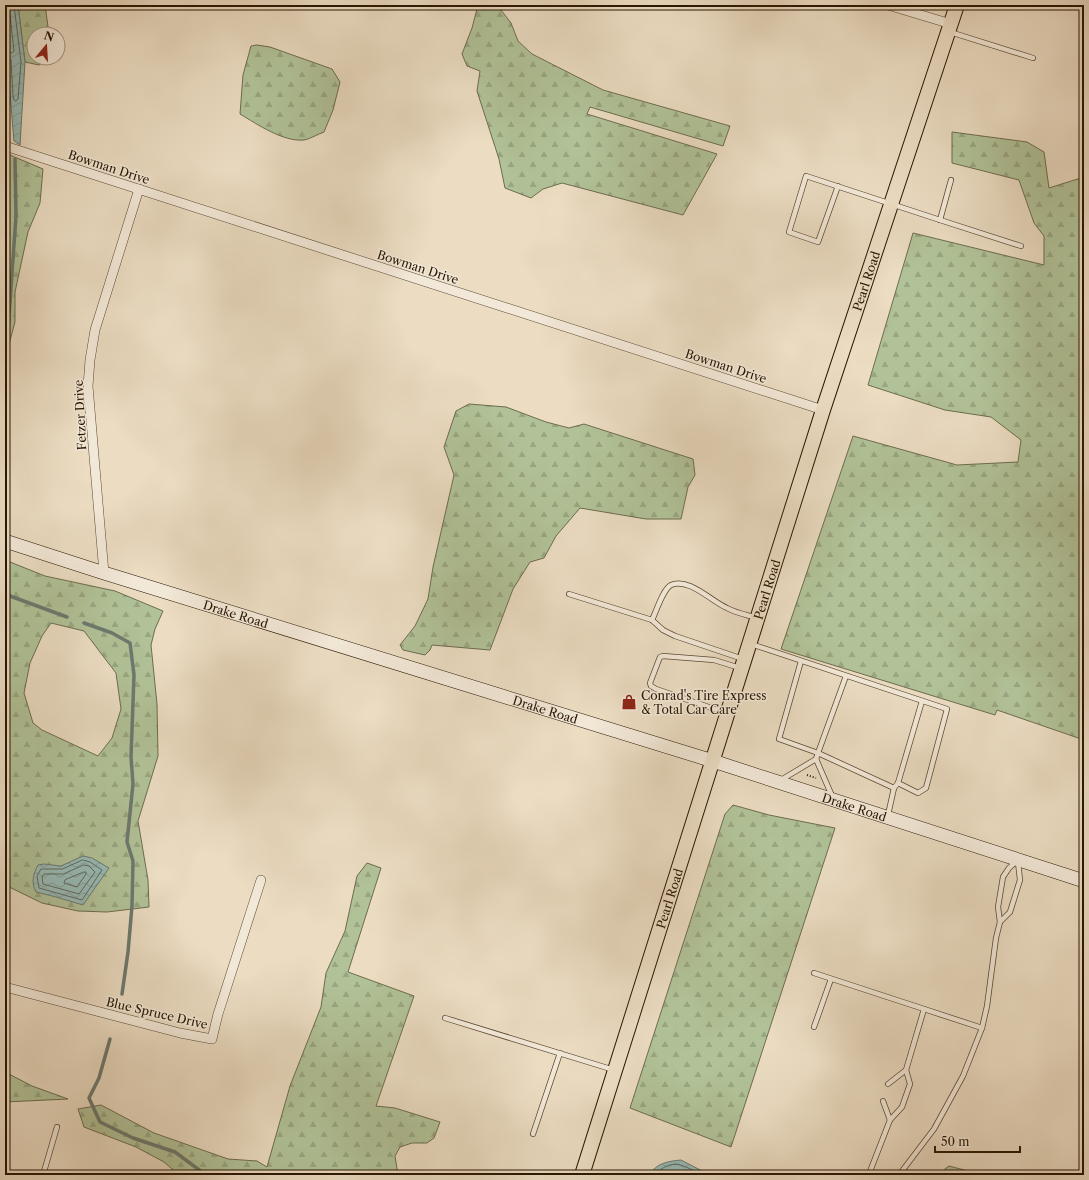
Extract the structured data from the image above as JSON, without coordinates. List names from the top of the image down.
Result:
{
  "streets": {
    "main road": ["Pearl Road"],
    "street": [
      "Bowman Drive",
      "Fetzer Drive",
      "Drake Road",
      "Blue Spruce Drive"
    ]
  },
  "crossings": [
    ["Bowman Drive", "Pearl Road"],
    ["Bowman Drive", "Fetzer Drive"],
    ["Pearl Road", "Drake Road"],
    ["Fetzer Drive", "Drake Road"]
  ],
  "places": {
    "shop": ["Conrad's Tire Express & Total Car Care"]
  },
  "scale_bar": "50 m",
  "north": "top"
}
